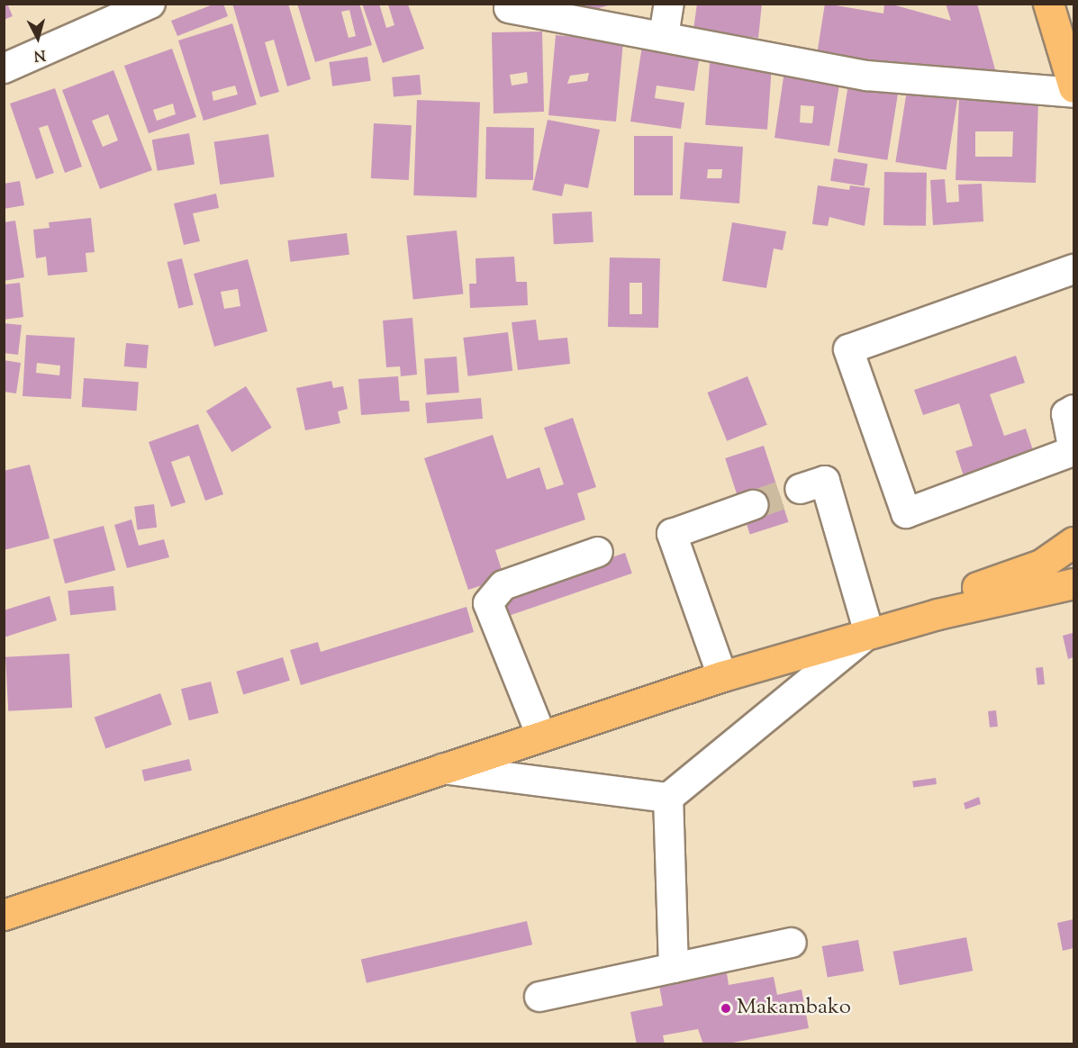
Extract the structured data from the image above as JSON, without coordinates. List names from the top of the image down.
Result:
{
  "places": ["Makambako"],
  "north": "bottom"
}
